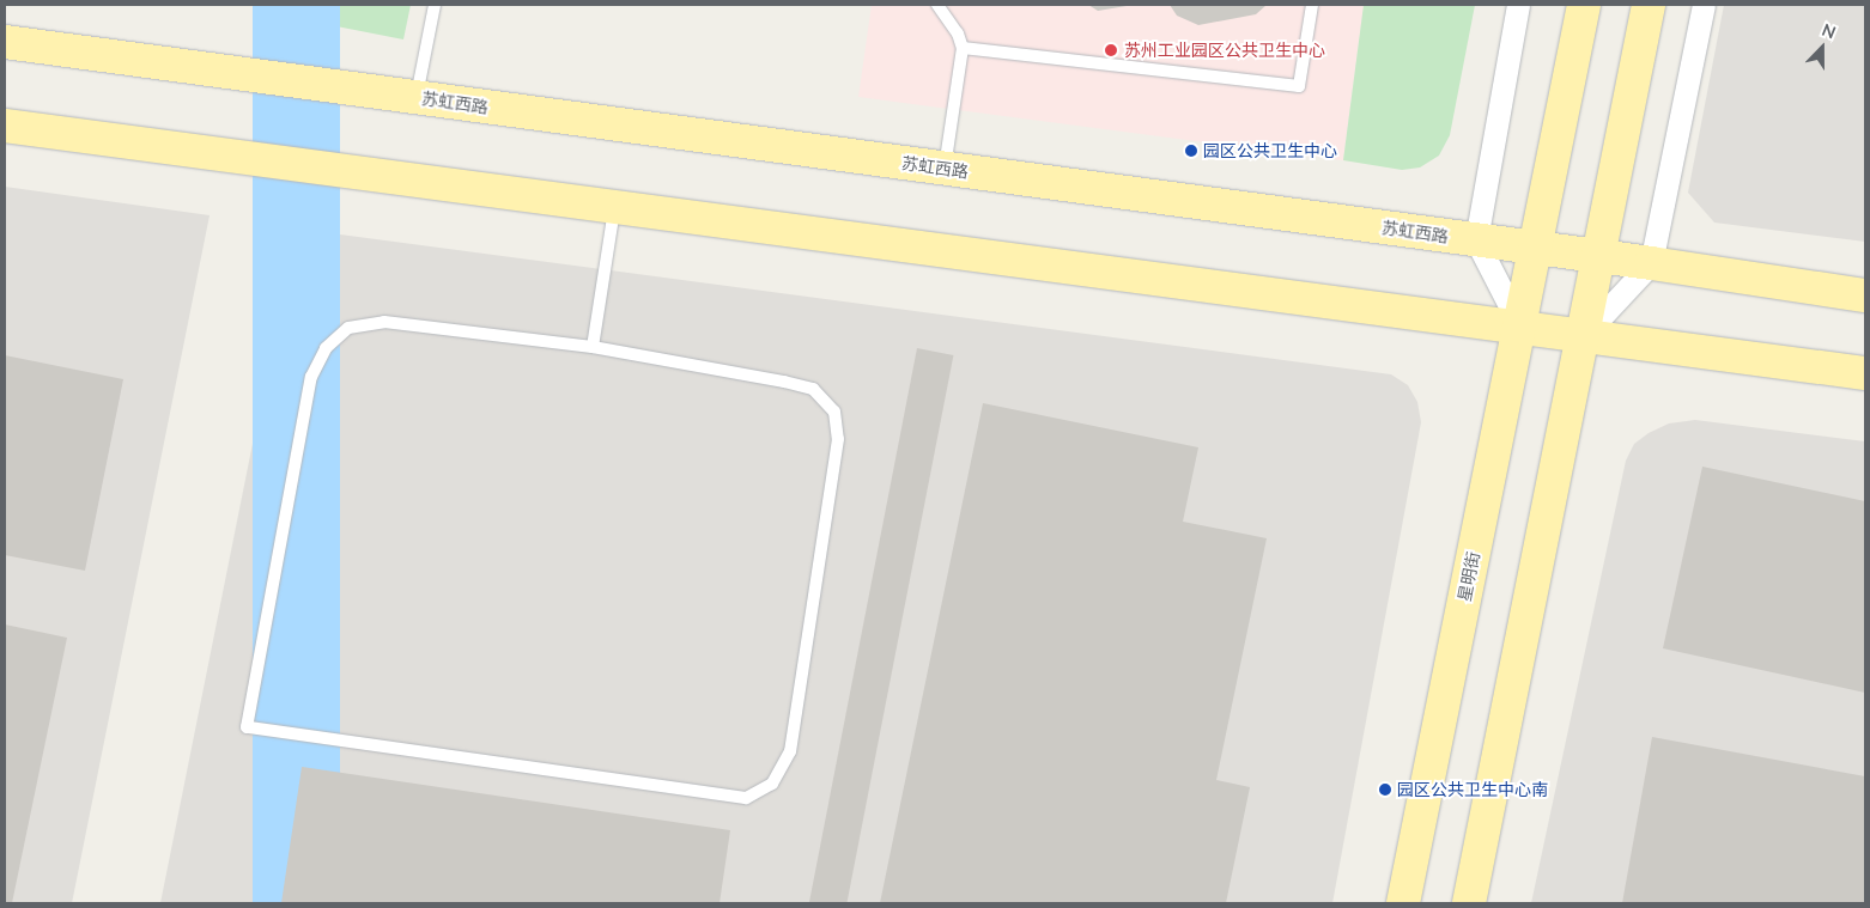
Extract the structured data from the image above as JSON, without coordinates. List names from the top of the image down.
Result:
{
  "streets": {
    "main road": ["苏虹西路", "星明街"]
  },
  "crossings": [
    ["苏虹西路", "星明街"]
  ],
  "places": ["苏州工业园区公共卫生中心", "园区公共卫生中心", "园区公共卫生中心南"],
  "north": "top"
}
